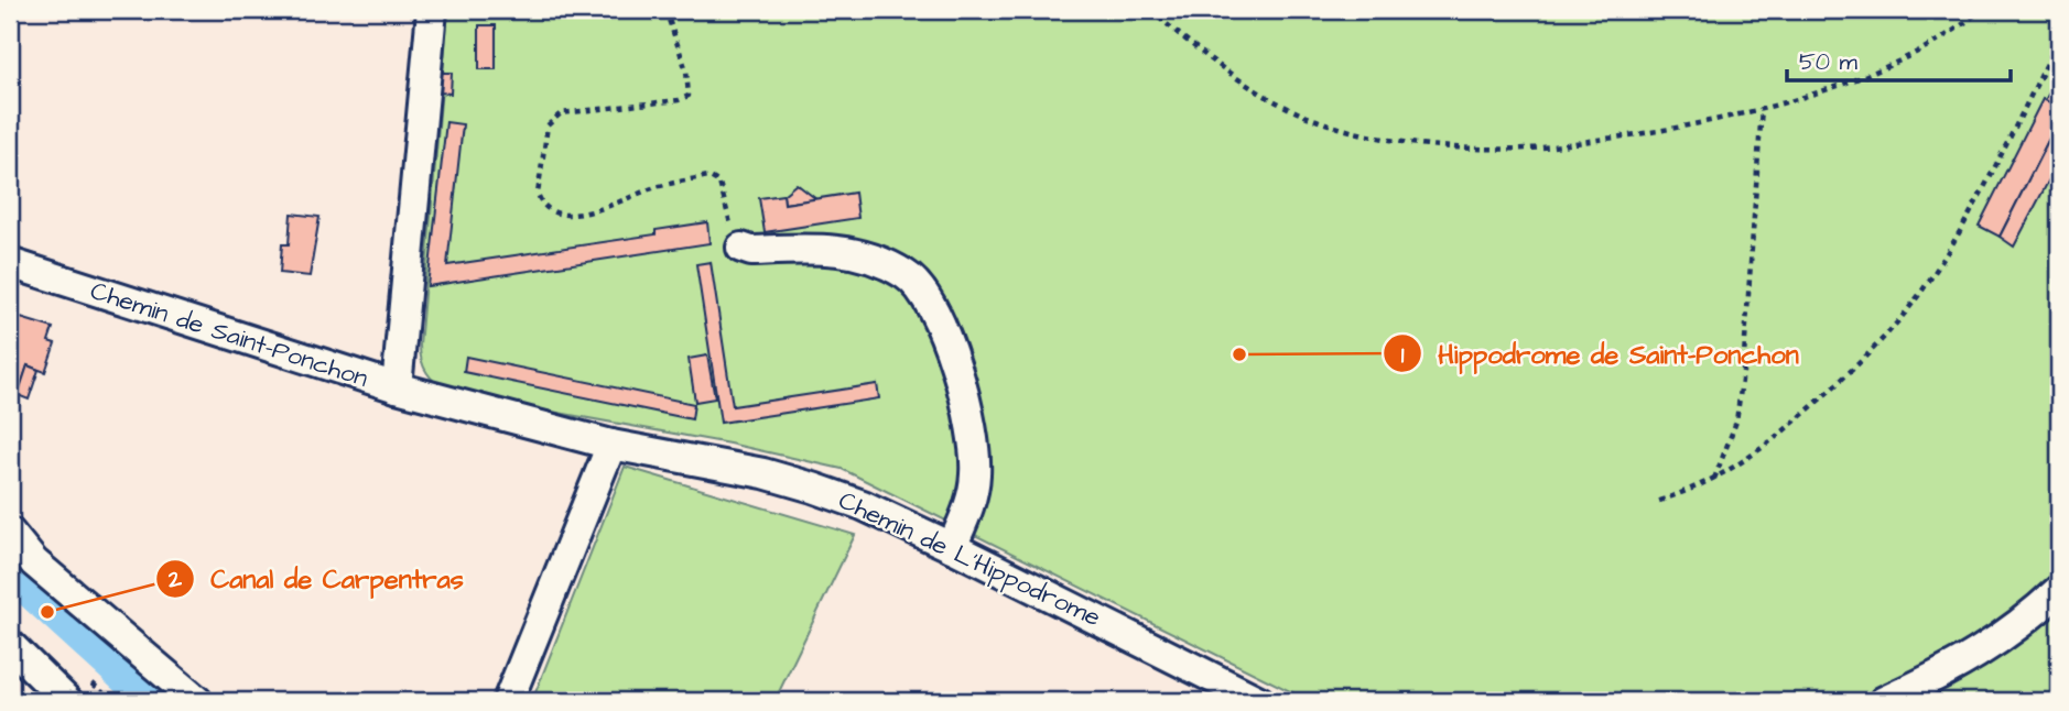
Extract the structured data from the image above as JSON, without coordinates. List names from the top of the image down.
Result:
{
  "streets": {
    "street": ["Chemin de Saint-Ponchon", "Chemin de L'Hippodrome"]
  },
  "crossings": [
    ["Chemin de Saint-Ponchon", "Chemin de L'Hippodrome"]
  ],
  "places": ["Hippodrome de Saint-Ponchon", "Canal de Carpentras"],
  "scale_bar": "50 m"
}
